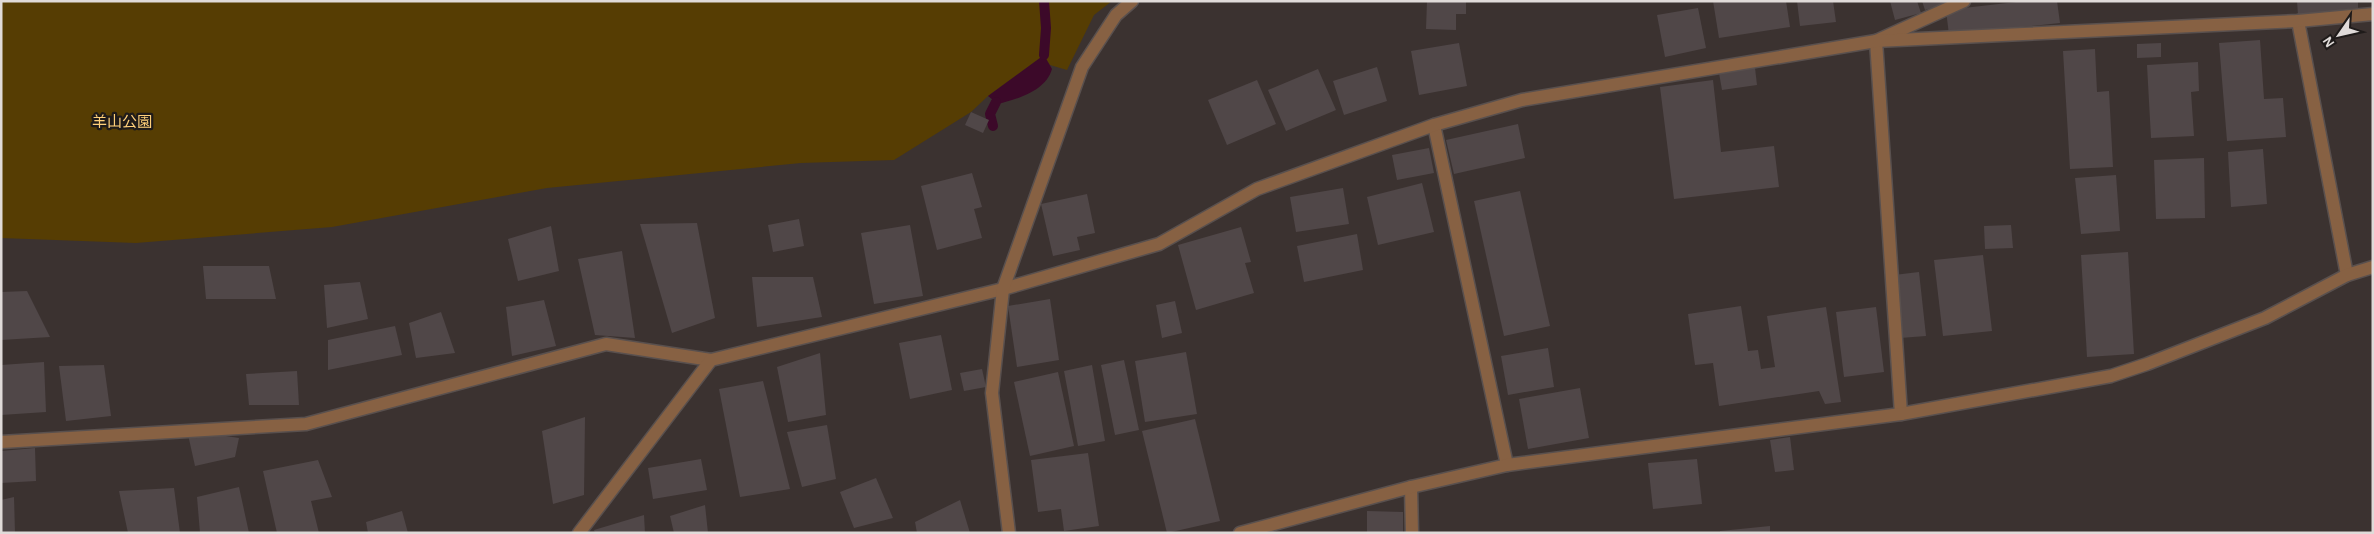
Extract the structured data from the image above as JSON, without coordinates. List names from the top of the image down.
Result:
{
  "parks": ["羊山公園"],
  "north": "bottom left"
}
